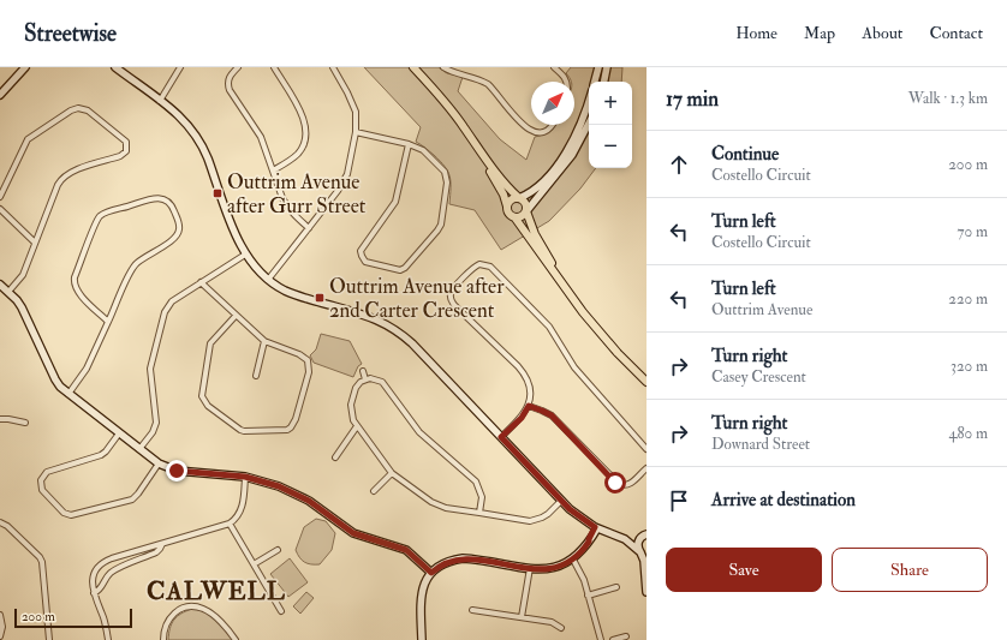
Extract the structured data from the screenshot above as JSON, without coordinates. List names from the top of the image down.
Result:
{
  "districts": ["CALWELL"],
  "places": {
    "transit": ["Outtrim Avenue after Gurr Street", "Outtrim Avenue after 2nd Carter Crescent"]
  },
  "scale_bar": "200 m",
  "north": "top right",
  "page": {
    "header": "Streetwise",
    "nav": [
      "Home",
      "Map",
      "About",
      "Contact"
    ],
    "heading": ["17 min", "Walk · 1.3 km"],
    "map_buttons": ["+", "−"],
    "list": [
      ["Continue", "Costello Circuit", "200 m"],
      ["Turn left", "Costello Circuit", "70 m"],
      ["Turn left", "Outtrim Avenue", "220 m"],
      ["Turn right", "Casey Crescent", "320 m"],
      ["Turn right", "Downard Street", "480 m"],
      "Arrive at destination"
    ],
    "buttons": ["Save", "Share"],
    "scale": "200 m"
  }
}
